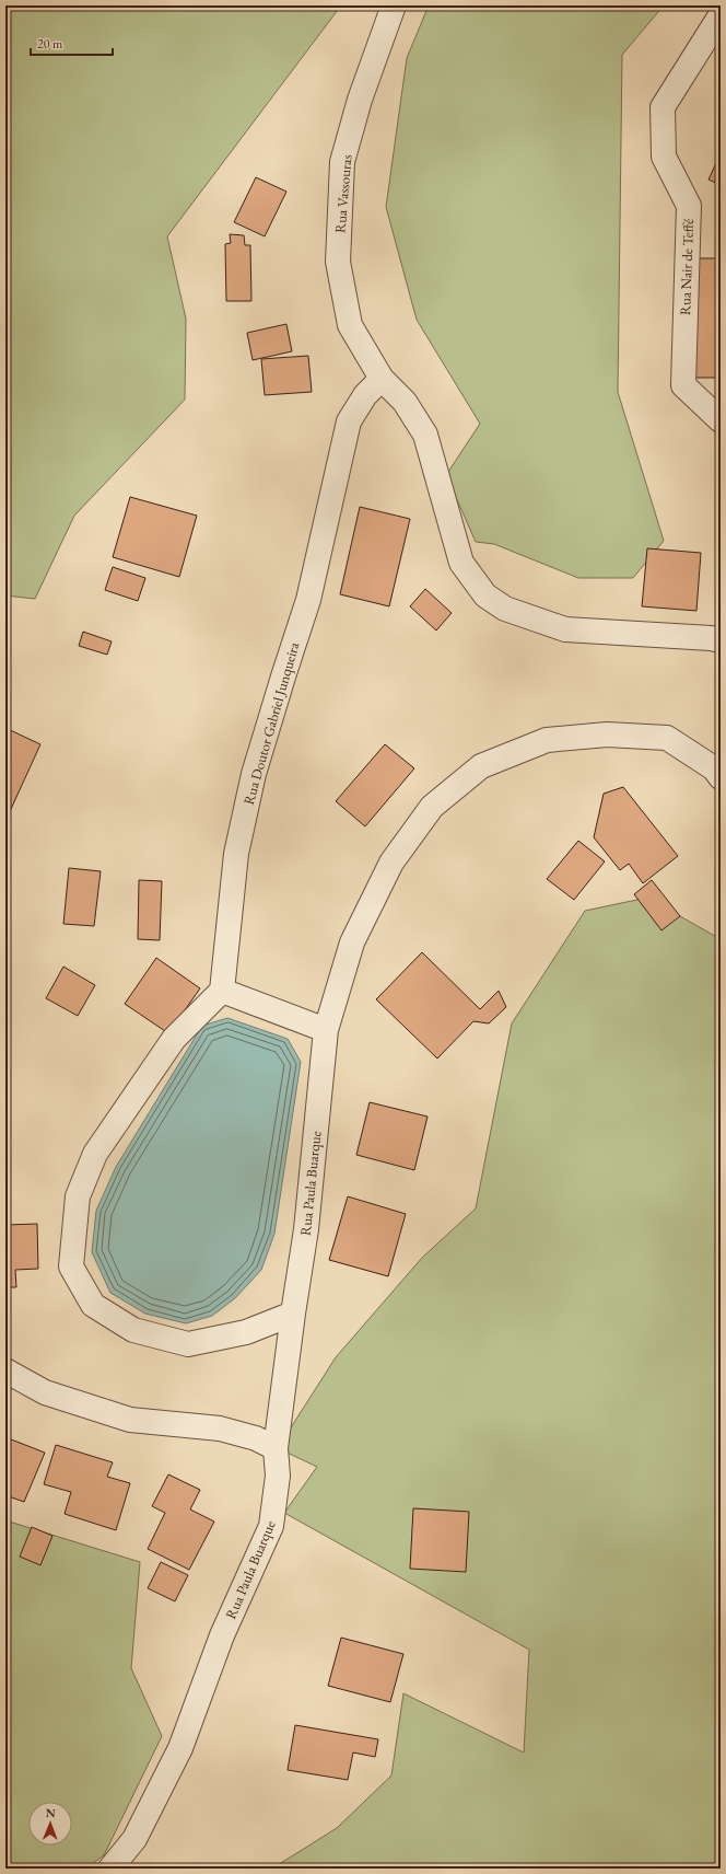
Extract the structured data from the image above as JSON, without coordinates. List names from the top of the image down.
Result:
{
  "streets": {
    "street": [
      "Rua Vassouras",
      "Rua Nair de Teffé",
      "Rua Doutor Gabriel Junqueira",
      "Rua Paula Buarque"
    ]
  },
  "crossings": [
    ["Rua Vassouras", "Rua Doutor Gabriel Junqueira"]
  ],
  "scale_bar": "20 m",
  "north": "top"
}
